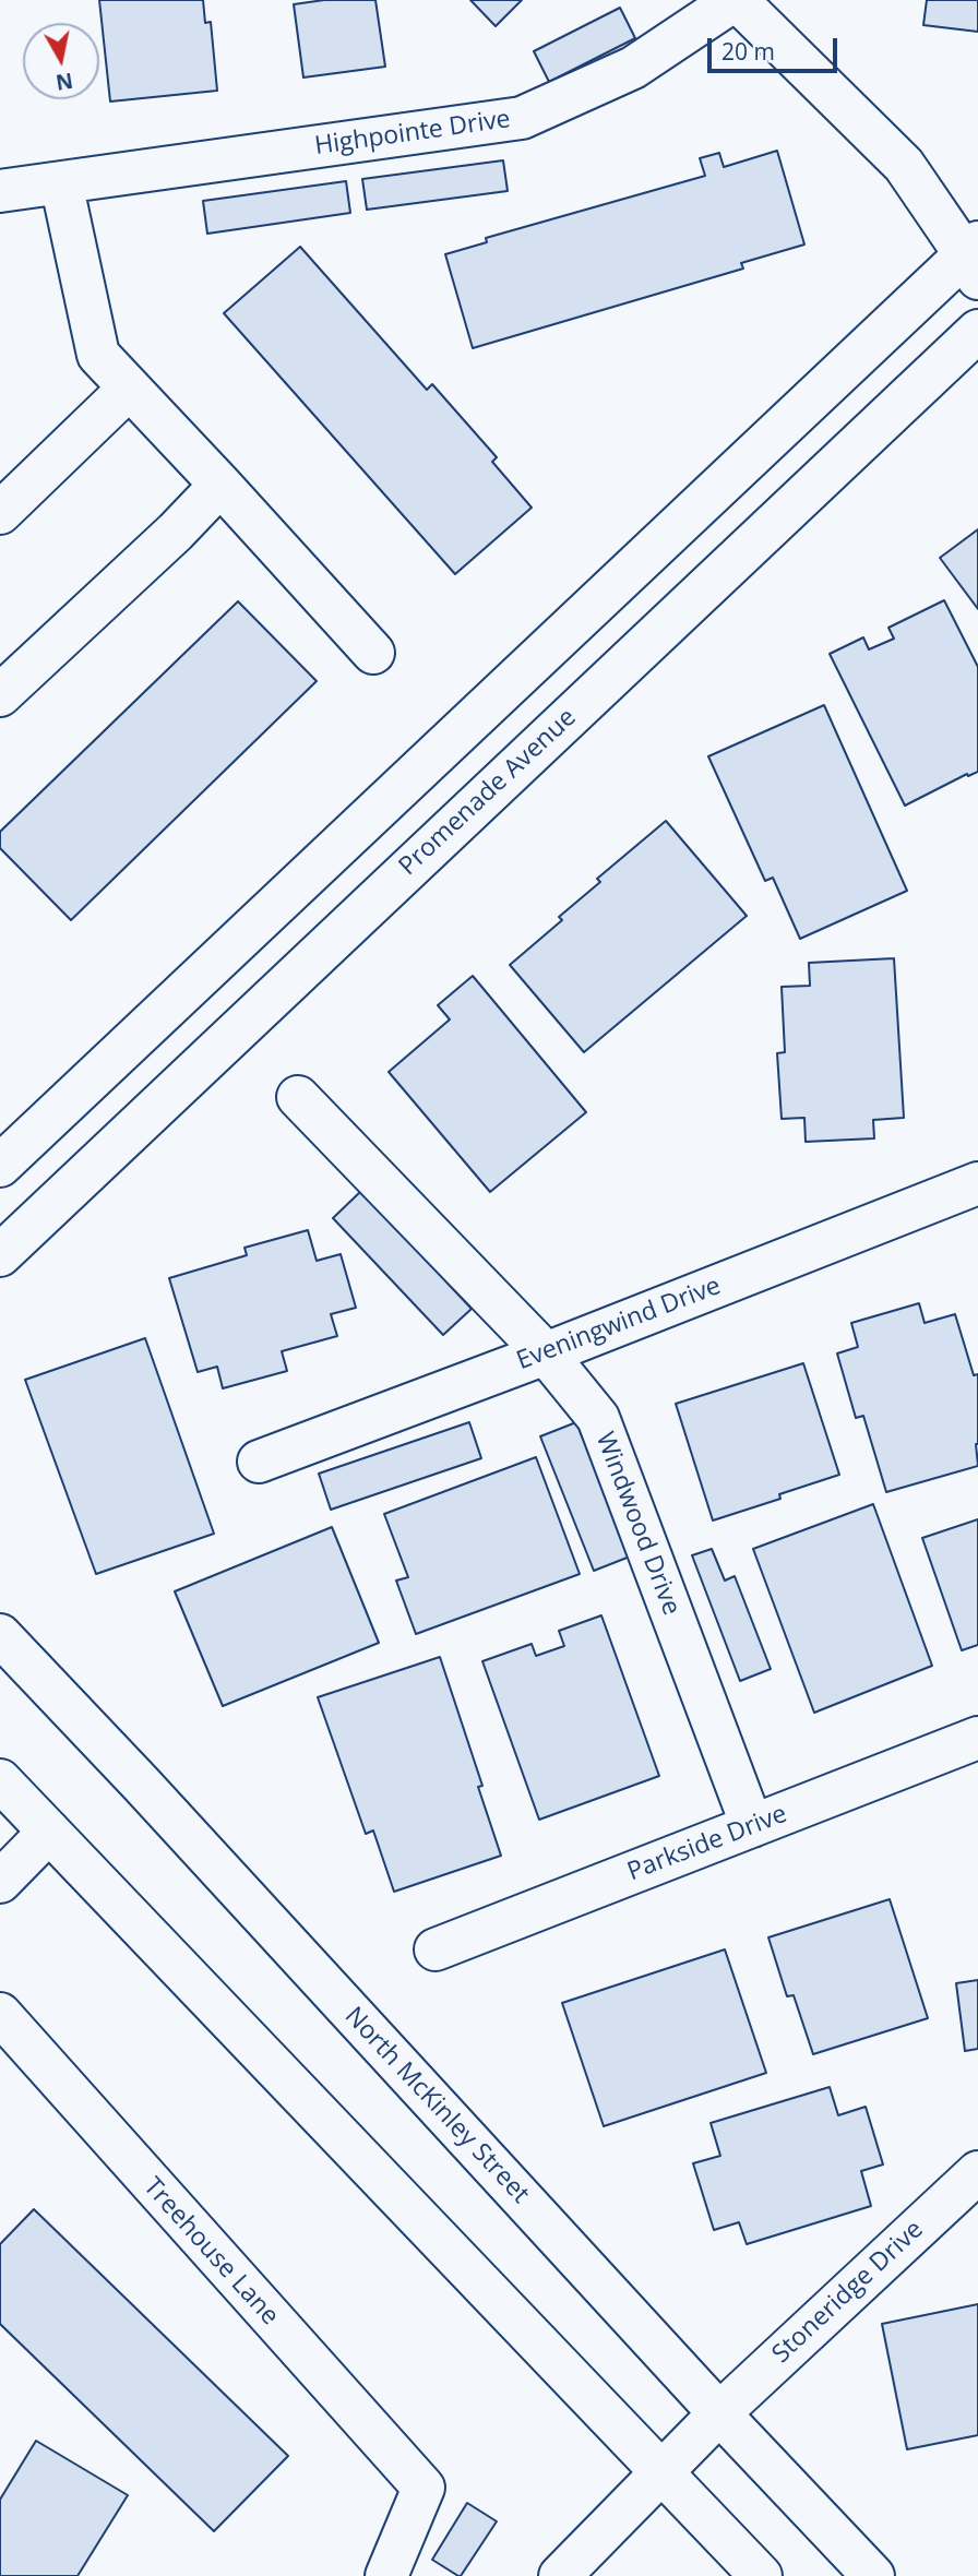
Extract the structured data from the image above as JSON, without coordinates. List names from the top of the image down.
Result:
{
  "streets": {
    "street": [
      "Highpointe Drive",
      "Promenade Avenue",
      "Eveningwind Drive",
      "Windwood Drive",
      "Parkside Drive",
      "North McKinley Street",
      "Treehouse Lane",
      "Stoneridge Drive"
    ]
  },
  "crossings": [
    ["Eveningwind Drive", "Windwood Drive"],
    ["Windwood Drive", "Parkside Drive"],
    ["North McKinley Street", "Stoneridge Drive"]
  ],
  "scale_bar": "20 m",
  "north": "bottom"
}
